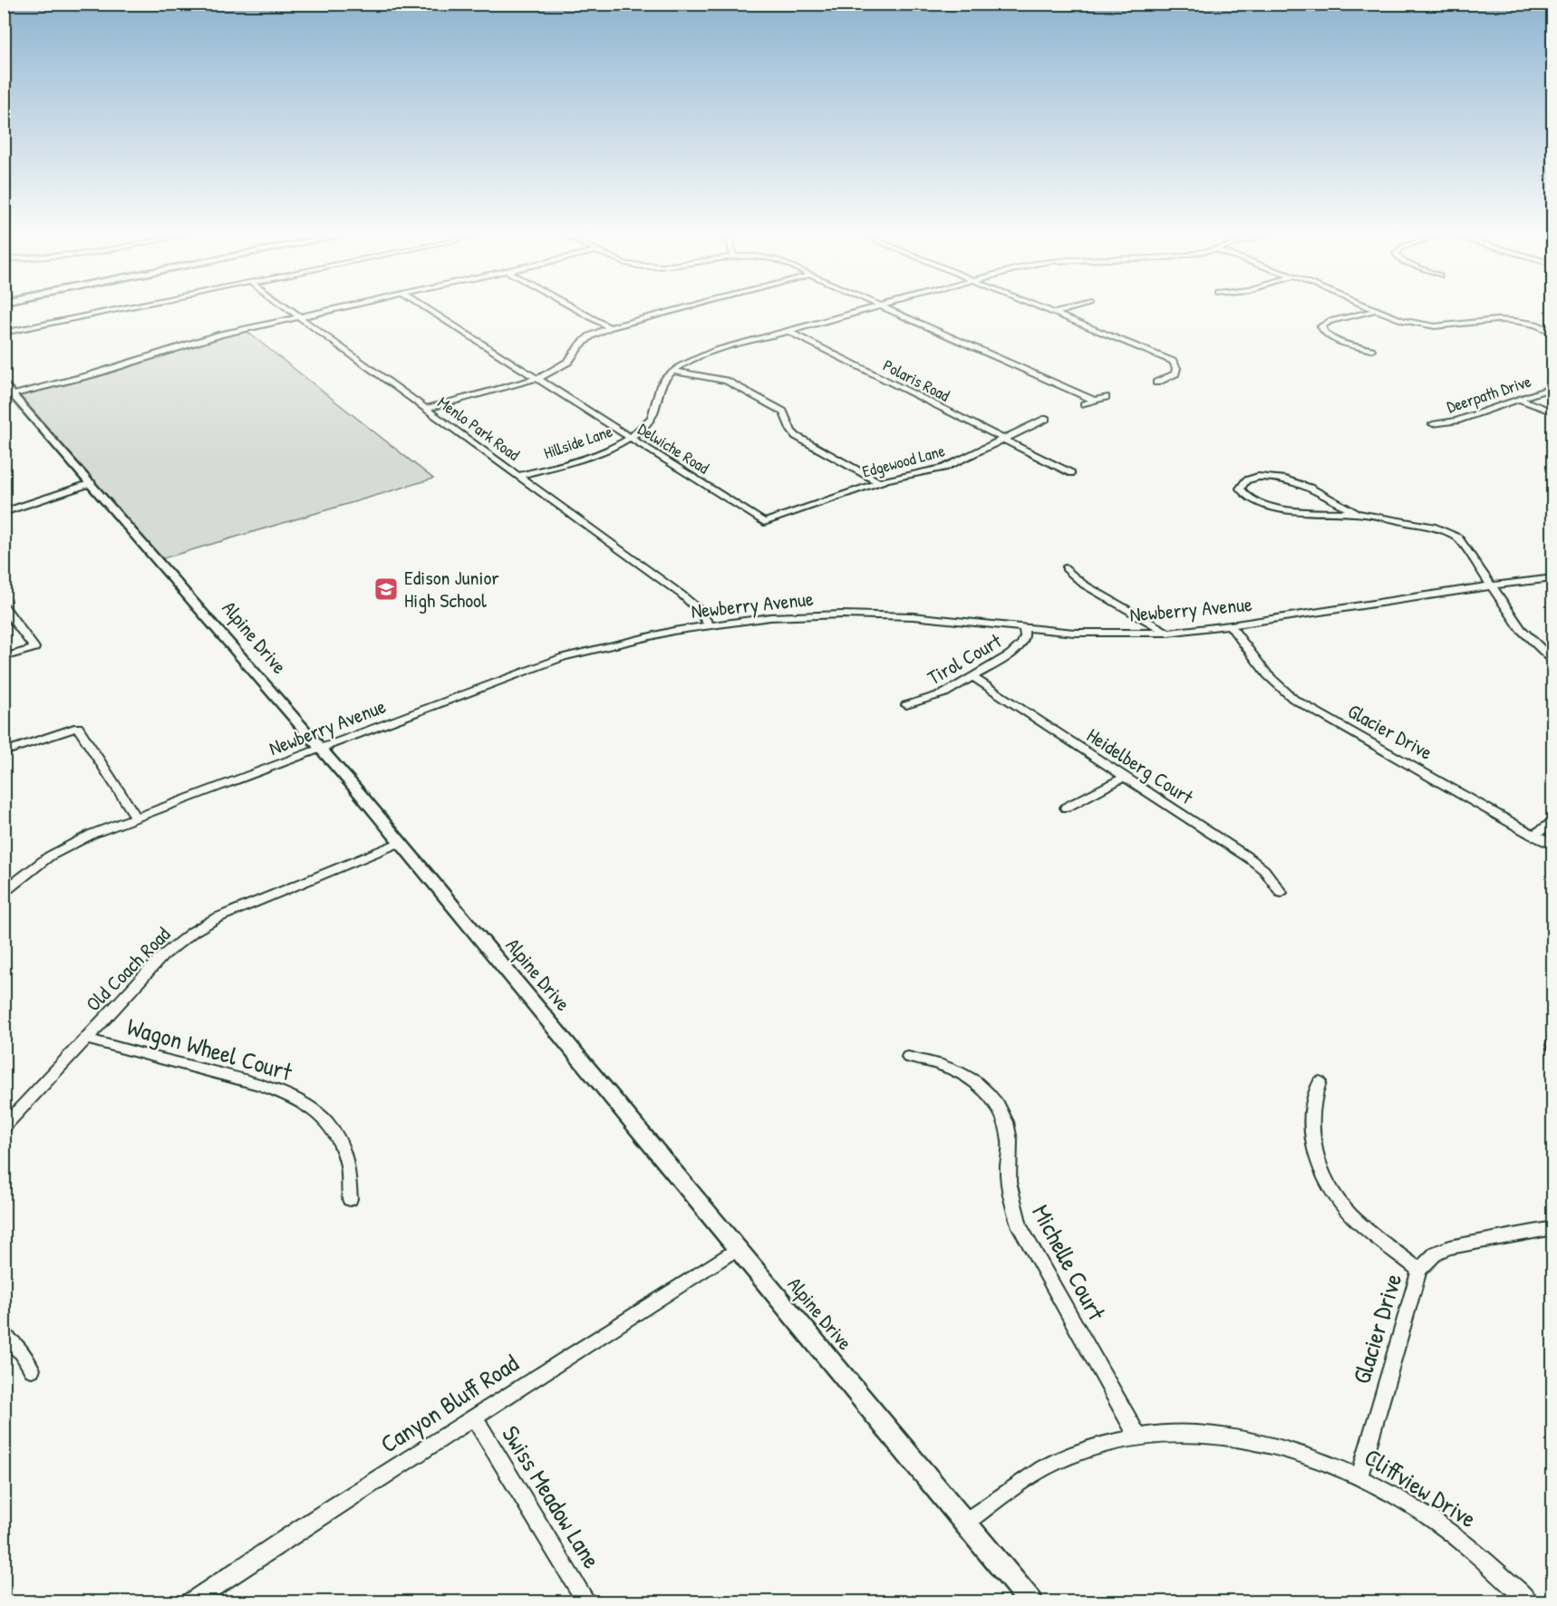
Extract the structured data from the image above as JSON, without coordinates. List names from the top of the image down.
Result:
{
  "streets": {
    "street": [
      "Polaris Road",
      "Deerpath Drive",
      "Menlo Park Road",
      "Hillside Lane",
      "Delwiche Road",
      "Edgewood Lane",
      "Newberry Avenue",
      "Alpine Drive",
      "Tirol Court",
      "Glacier Drive",
      "Heidelberg Court",
      "Old Coach Road",
      "Wagon Wheel Court",
      "Michelle Court",
      "Canyon Bluff Road",
      "Cliffview Drive",
      "Swiss Meadow Lane"
    ]
  },
  "crossings": [
    ["Polaris Road", "Hillside Lane"],
    ["Polaris Road", "Edgewood Lane"],
    ["Menlo Park Road", "Hillside Lane"],
    ["Menlo Park Road", "Newberry Avenue"],
    ["Hillside Lane", "Delwiche Road"],
    ["Delwiche Road", "Edgewood Lane"],
    ["Newberry Avenue", "Alpine Drive"],
    ["Newberry Avenue", "Tirol Court"],
    ["Newberry Avenue", "Glacier Drive"],
    ["Alpine Drive", "Old Coach Road"],
    ["Alpine Drive", "Canyon Bluff Road"],
    ["Alpine Drive", "Cliffview Drive"],
    ["Tirol Court", "Heidelberg Court"],
    ["Glacier Drive", "Cliffview Drive"],
    ["Old Coach Road", "Wagon Wheel Court"],
    ["Michelle Court", "Cliffview Drive"],
    ["Canyon Bluff Road", "Swiss Meadow Lane"]
  ],
  "places": {
    "school or university": ["Edison Junior High School"]
  }
}
